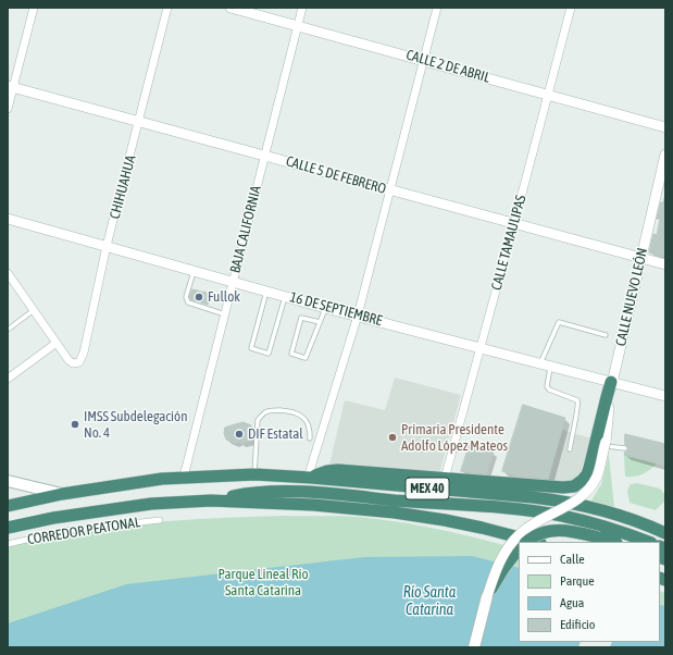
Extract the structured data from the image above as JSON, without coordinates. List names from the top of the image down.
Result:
{
  "streets": {
    "highway": ["MEX 40"],
    "street": [
      "CALLE 2 DE ABRIL",
      "CALLE 5 DE FEBRERO",
      "CHIHUAHUA",
      "BAJA CALIFORNIA",
      "CALLE TAMAULIPAS",
      "CALLE NUEVO LEÓN",
      "16 DE SEPTIEMBRE",
      "CORREDOR PEATONAL"
    ]
  },
  "crossings": [
    ["CALLE 2 DE ABRIL", "BAJA CALIFORNIA"],
    ["CALLE 2 DE ABRIL", "CALLE TAMAULIPAS"],
    ["CALLE 5 DE FEBRERO", "CHIHUAHUA"],
    ["CALLE 5 DE FEBRERO", "BAJA CALIFORNIA"],
    ["CALLE 5 DE FEBRERO", "CALLE TAMAULIPAS"],
    ["CALLE 5 DE FEBRERO", "CALLE NUEVO LEÓN"],
    ["CHIHUAHUA", "16 DE SEPTIEMBRE"],
    ["BAJA CALIFORNIA", "16 DE SEPTIEMBRE"],
    ["BAJA CALIFORNIA", "MEX 40"],
    ["CALLE TAMAULIPAS", "16 DE SEPTIEMBRE"],
    ["CALLE NUEVO LEÓN", "16 DE SEPTIEMBRE"]
  ],
  "water": ["Río Santa Catarina"],
  "parks": ["Parque Lineal Río Santa Catarina"],
  "places": [
    "Fullok",
    "IMSS Subdelegación No. 4",
    "DIF Estatal",
    "Primaria Presidente Adolfo López Mateos"
  ],
  "legend": [
    "Calle",
    "Parque",
    "Agua",
    "Edificio"
  ]
}
